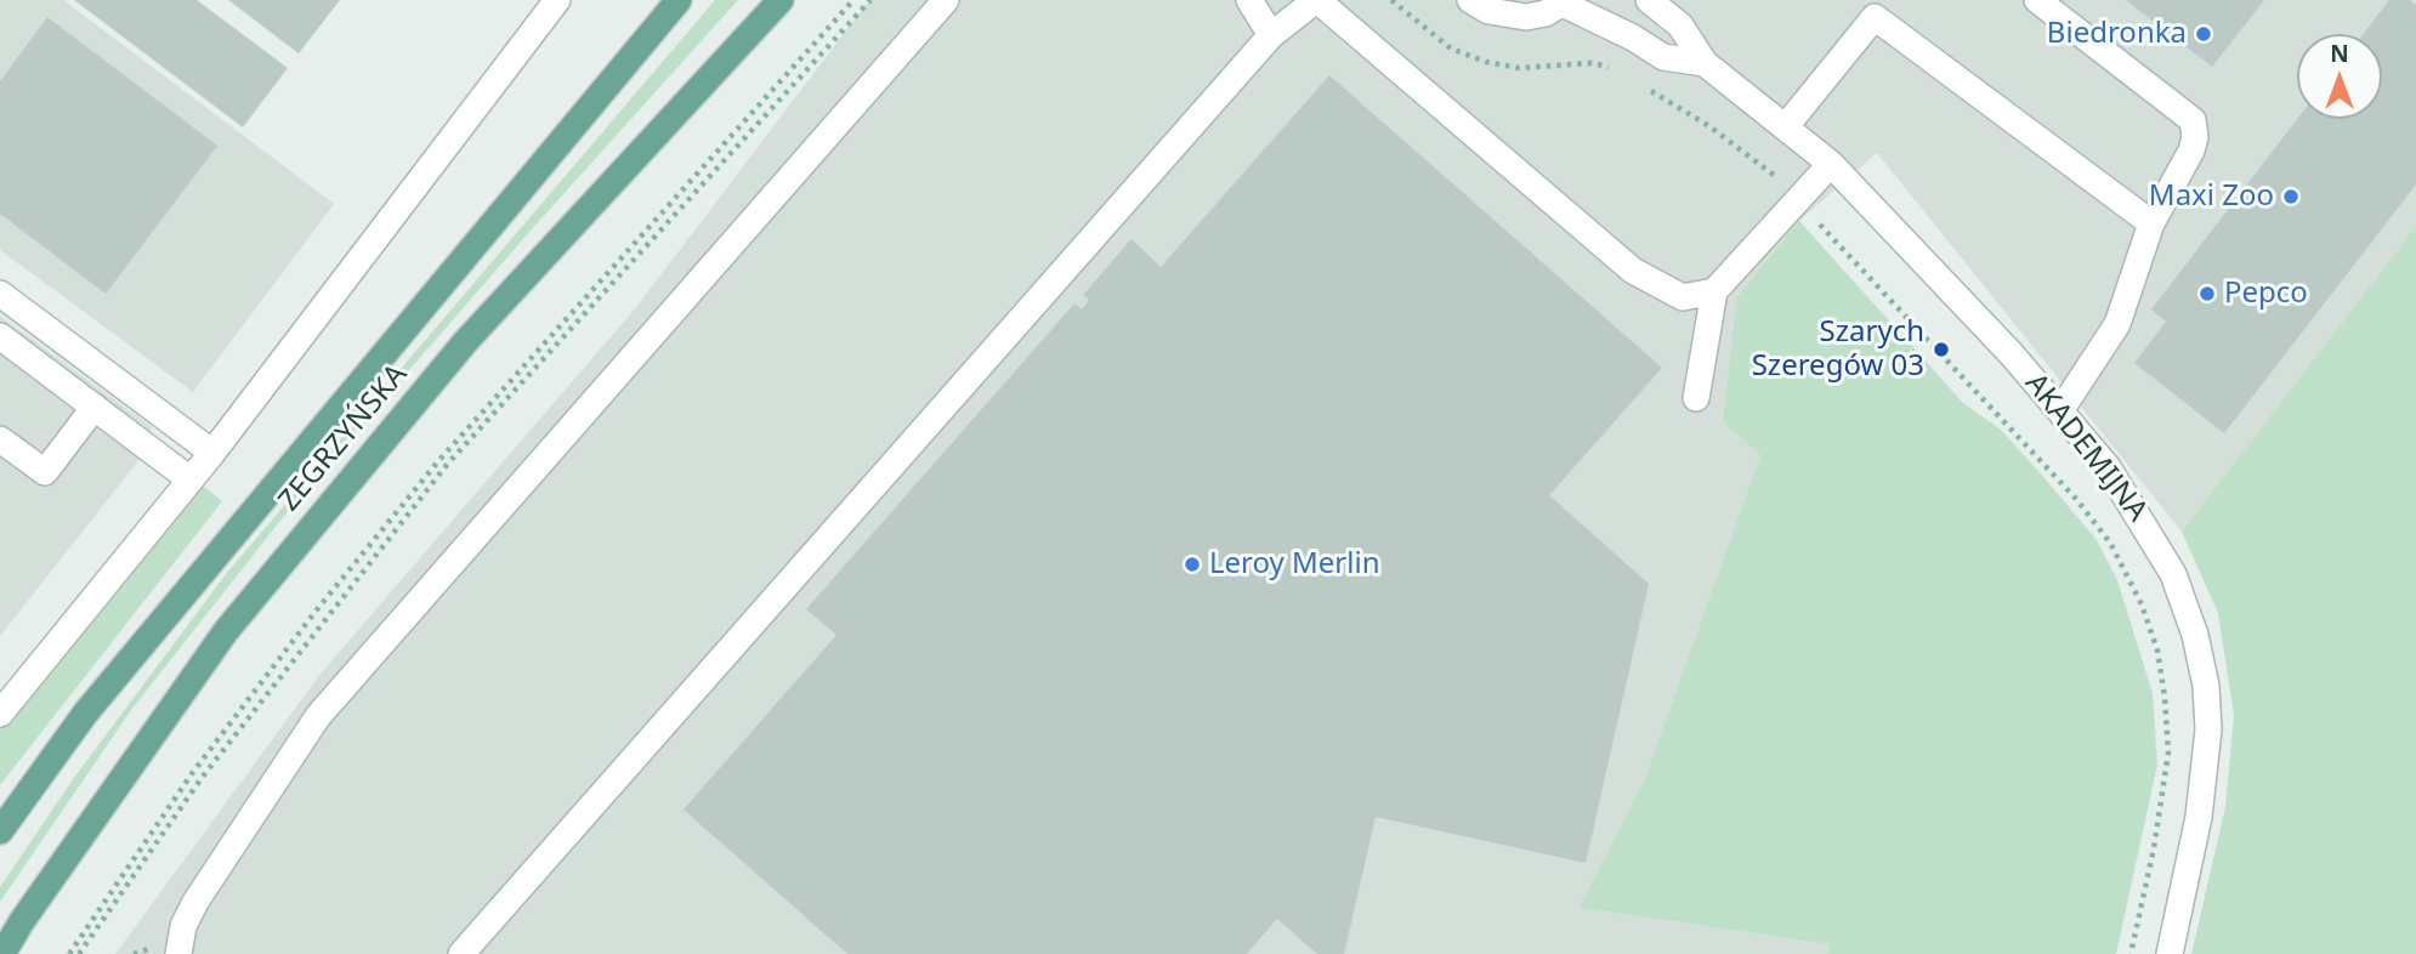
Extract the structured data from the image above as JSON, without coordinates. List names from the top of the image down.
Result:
{
  "streets": {
    "main road": ["ZEGRZYŃSKA"],
    "street": ["AKADEMIJNA"]
  },
  "places": [
    "Biedronka",
    "Maxi Zoo",
    "Pepco",
    "Szarych Szeregów 03",
    "Leroy Merlin"
  ],
  "north": "top"
}
